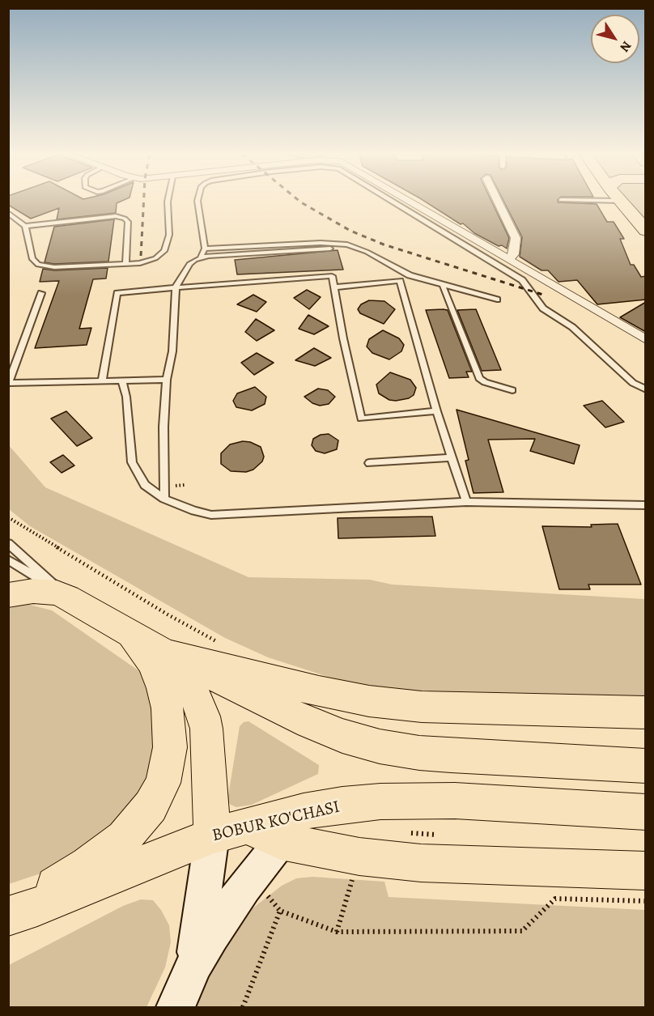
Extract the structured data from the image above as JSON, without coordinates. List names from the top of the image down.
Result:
{
  "streets": {
    "main road": ["BOBUR KO'CHASI"]
  },
  "north": "bottom right"
}
